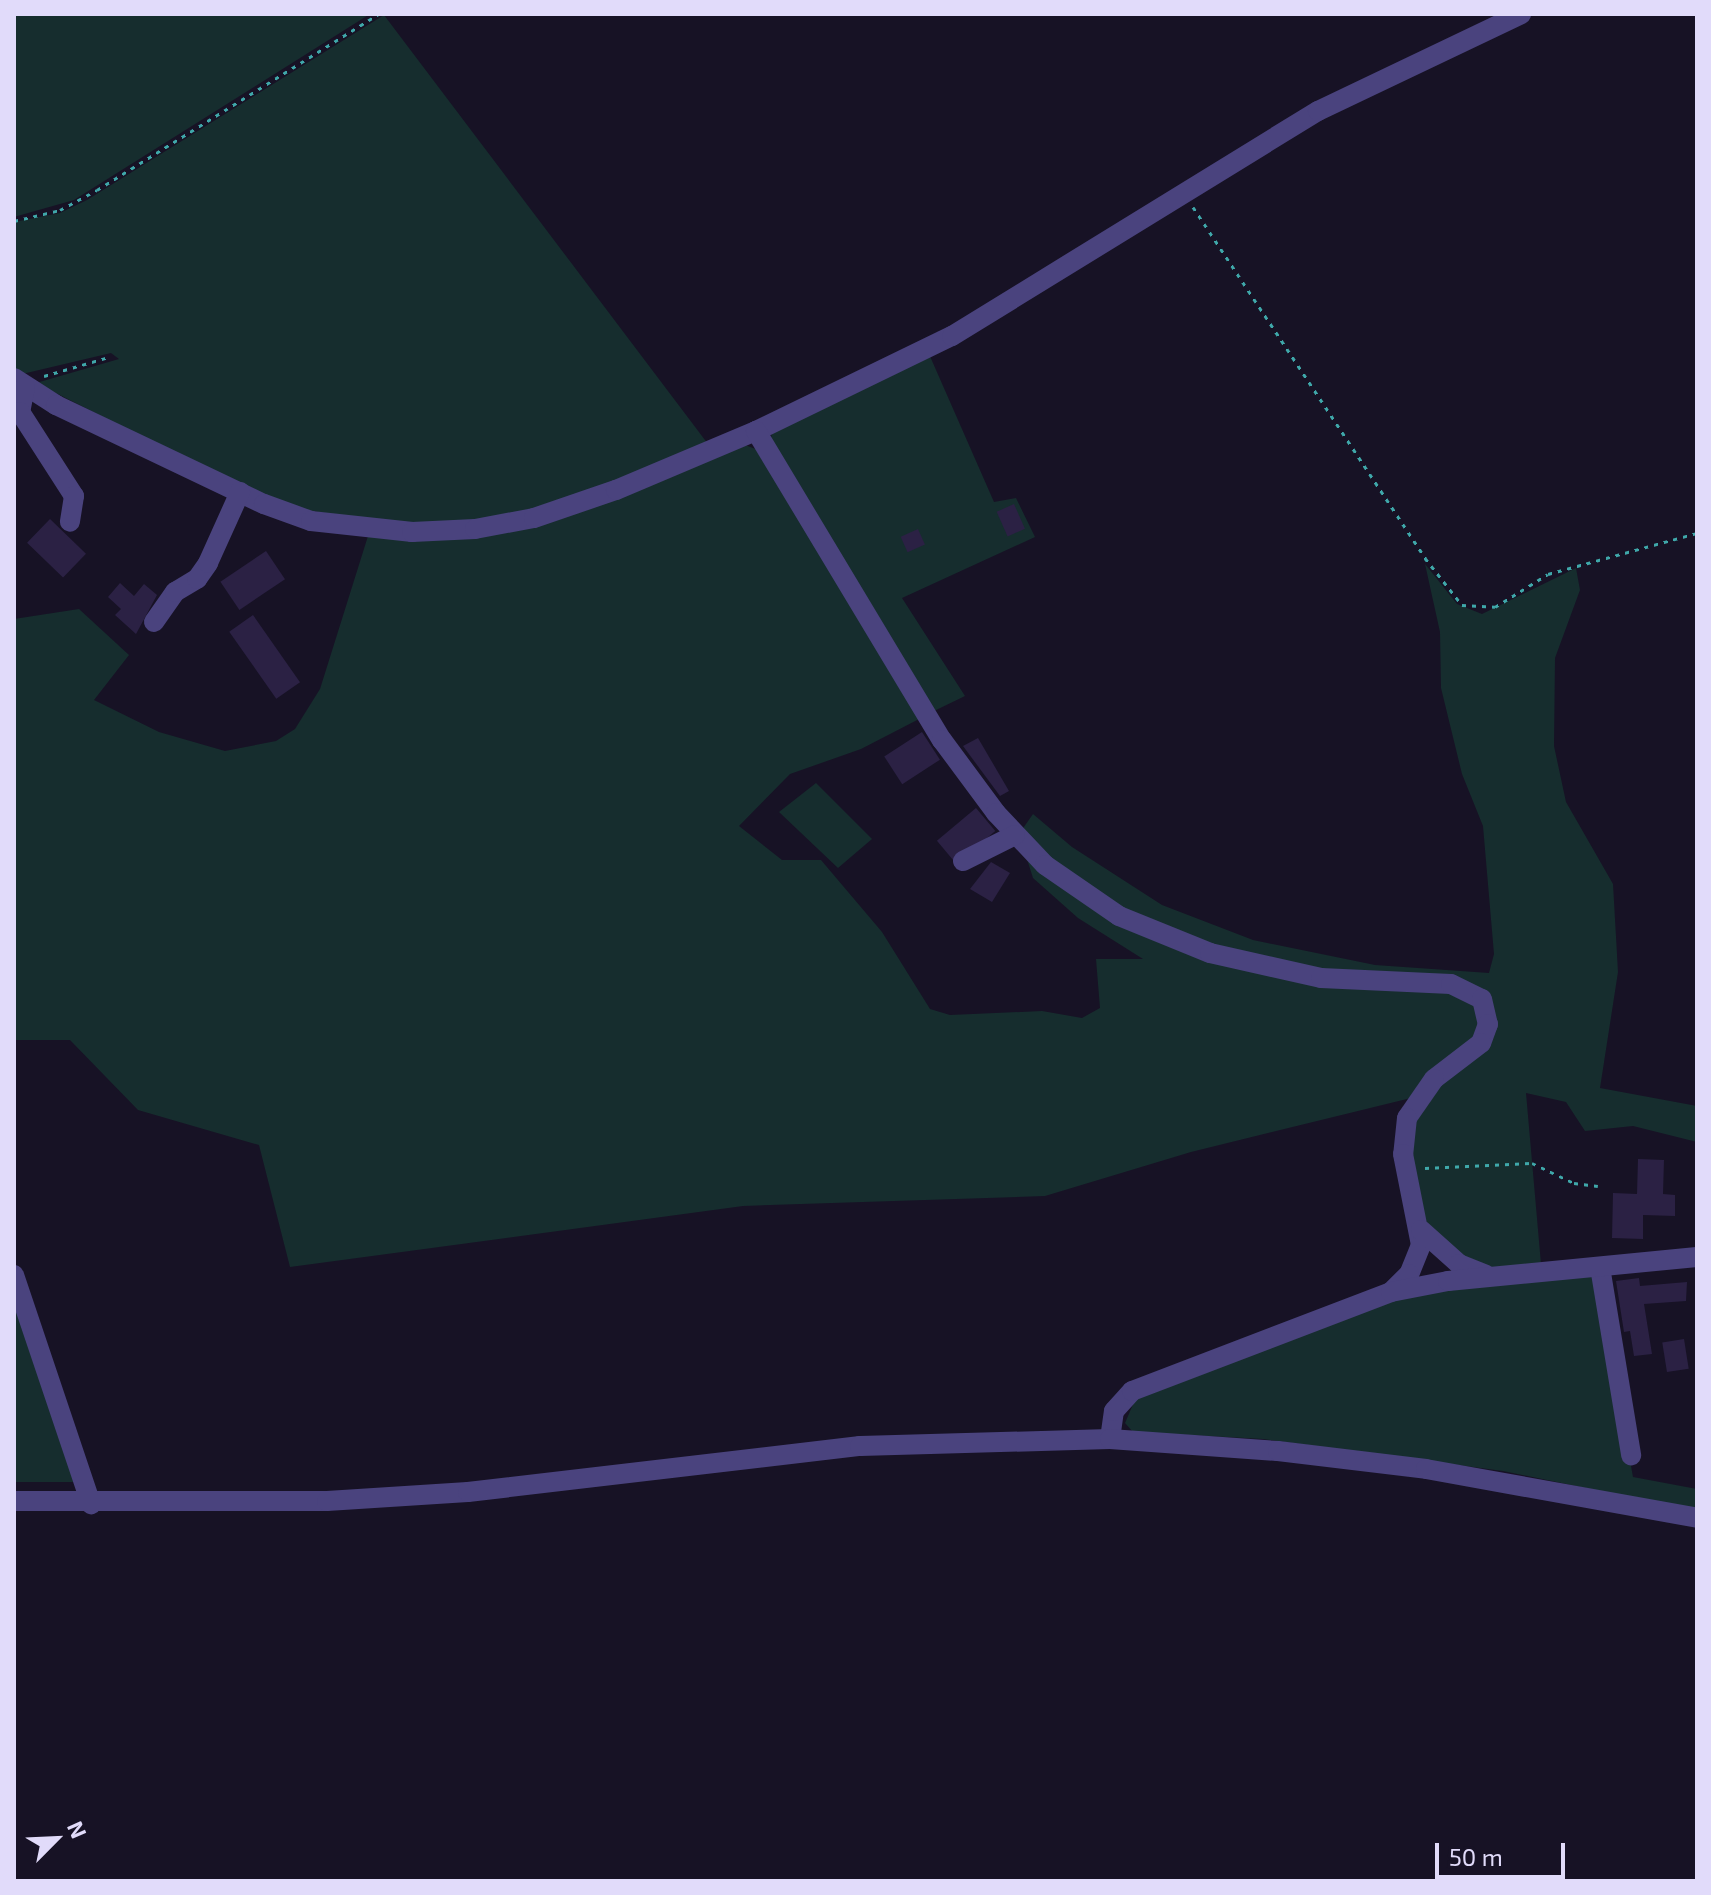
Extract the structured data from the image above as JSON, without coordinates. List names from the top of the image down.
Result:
{
  "scale_bar": "50 m",
  "north": "top right"
}
